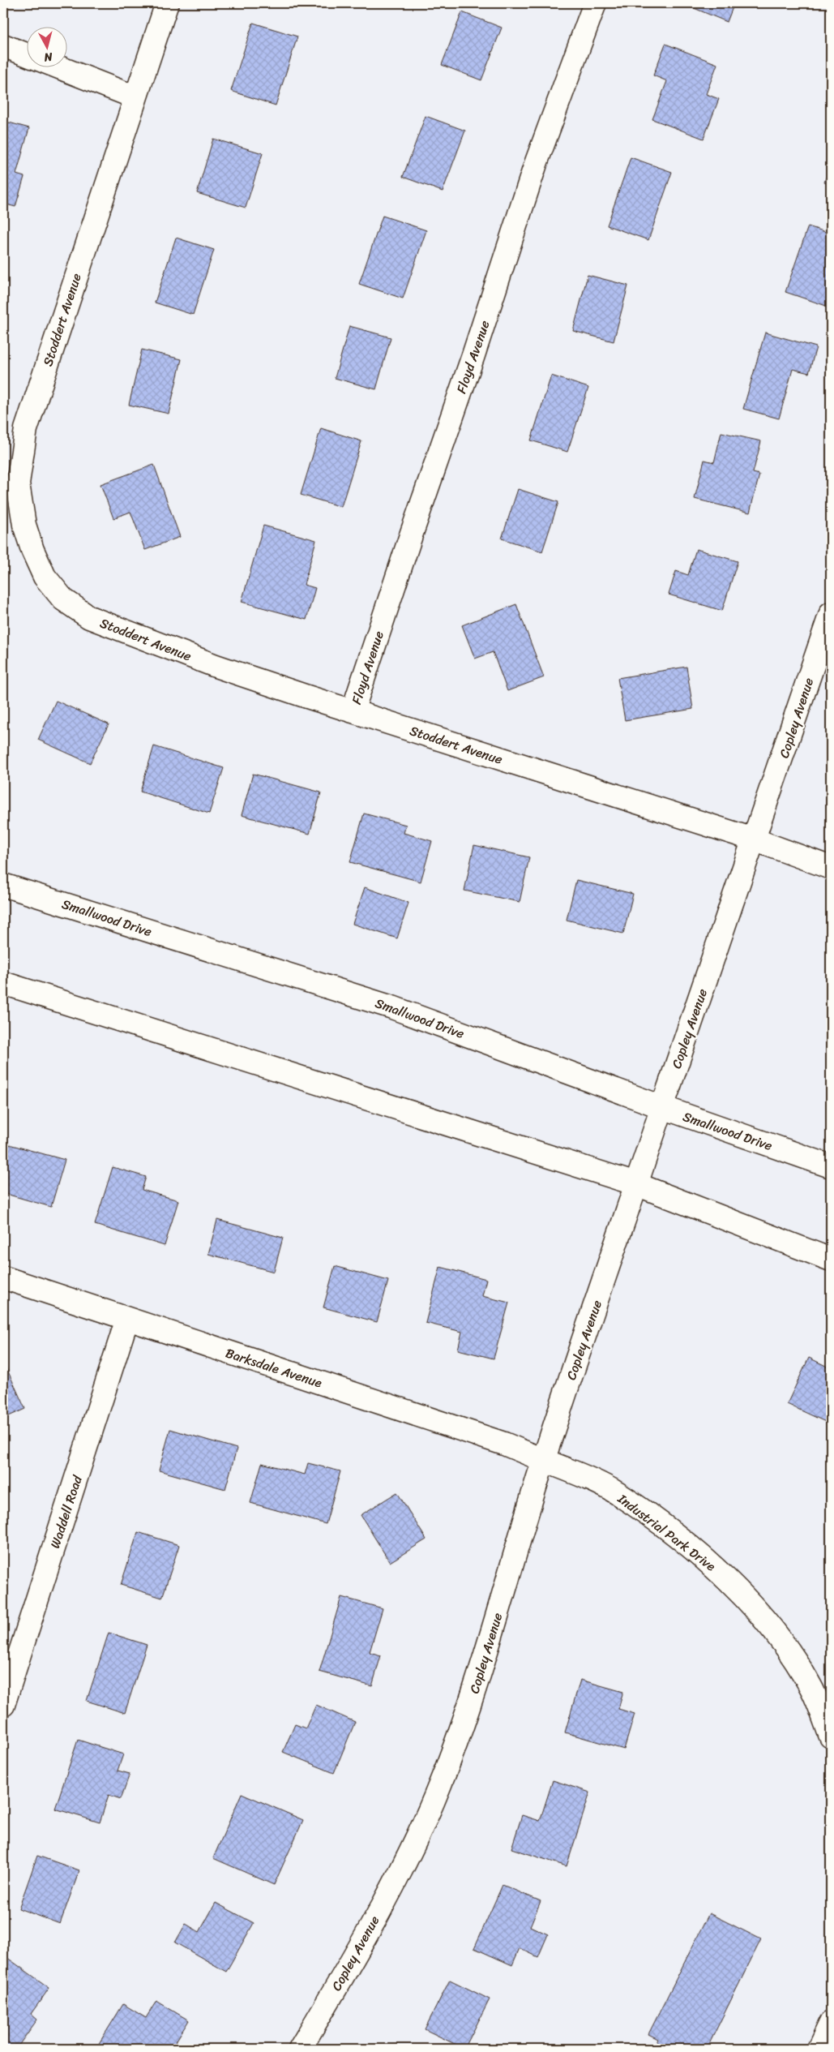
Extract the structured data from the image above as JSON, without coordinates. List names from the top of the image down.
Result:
{
  "streets": {
    "street": [
      "Stoddert Avenue",
      "Floyd Avenue",
      "Copley Avenue",
      "Smallwood Drive",
      "Barksdale Avenue",
      "Waddell Road",
      "Industrial Park Drive"
    ]
  },
  "crossings": [
    ["Stoddert Avenue", "Floyd Avenue"],
    ["Stoddert Avenue", "Copley Avenue"],
    ["Copley Avenue", "Smallwood Drive"],
    ["Copley Avenue", "Barksdale Avenue"],
    ["Copley Avenue", "Industrial Park Drive"],
    ["Barksdale Avenue", "Waddell Road"],
    ["Barksdale Avenue", "Industrial Park Drive"]
  ],
  "north": "bottom"
}
